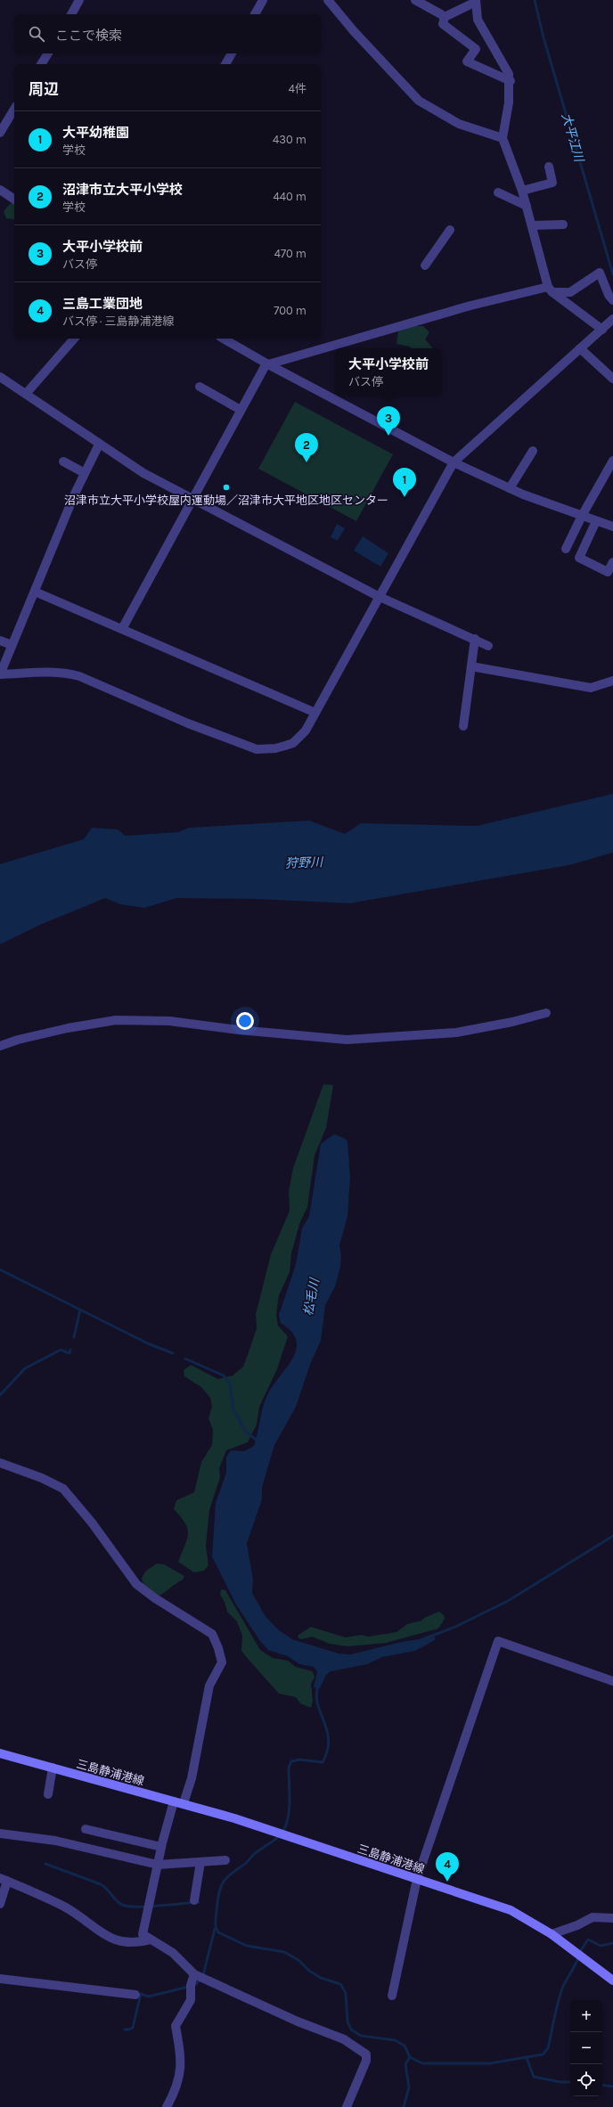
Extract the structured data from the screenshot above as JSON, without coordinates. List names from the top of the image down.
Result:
{
  "streets": {
    "main road": ["三島静浦港線"]
  },
  "water": ["大平江川", "狩野川", "松毛川"],
  "places": ["沼津市立大平小学校屋内運動場／沼津市大平地区地区センター"],
  "page": {
    "search": "ここで検索",
    "heading": ["周辺", "4件"],
    "list": [
      {
        "mark": "1",
        "name": "大平幼稚園",
        "note": "学校",
        "value": "430 m"
      },
      {
        "mark": "2",
        "name": "沼津市立大平小学校",
        "note": "学校",
        "value": "440 m"
      },
      {
        "mark": "3",
        "name": "大平小学校前",
        "note": "バス停",
        "value": "470 m"
      },
      {
        "mark": "4",
        "name": "三島工業団地",
        "note": "バス停 · 三島静浦港線",
        "value": "700 m"
      }
    ],
    "popup": ["大平小学校前", "バス停"],
    "pins": [
      "3",
      "2",
      "1",
      "4"
    ],
    "map_buttons": ["+", "−"]
  }
}
